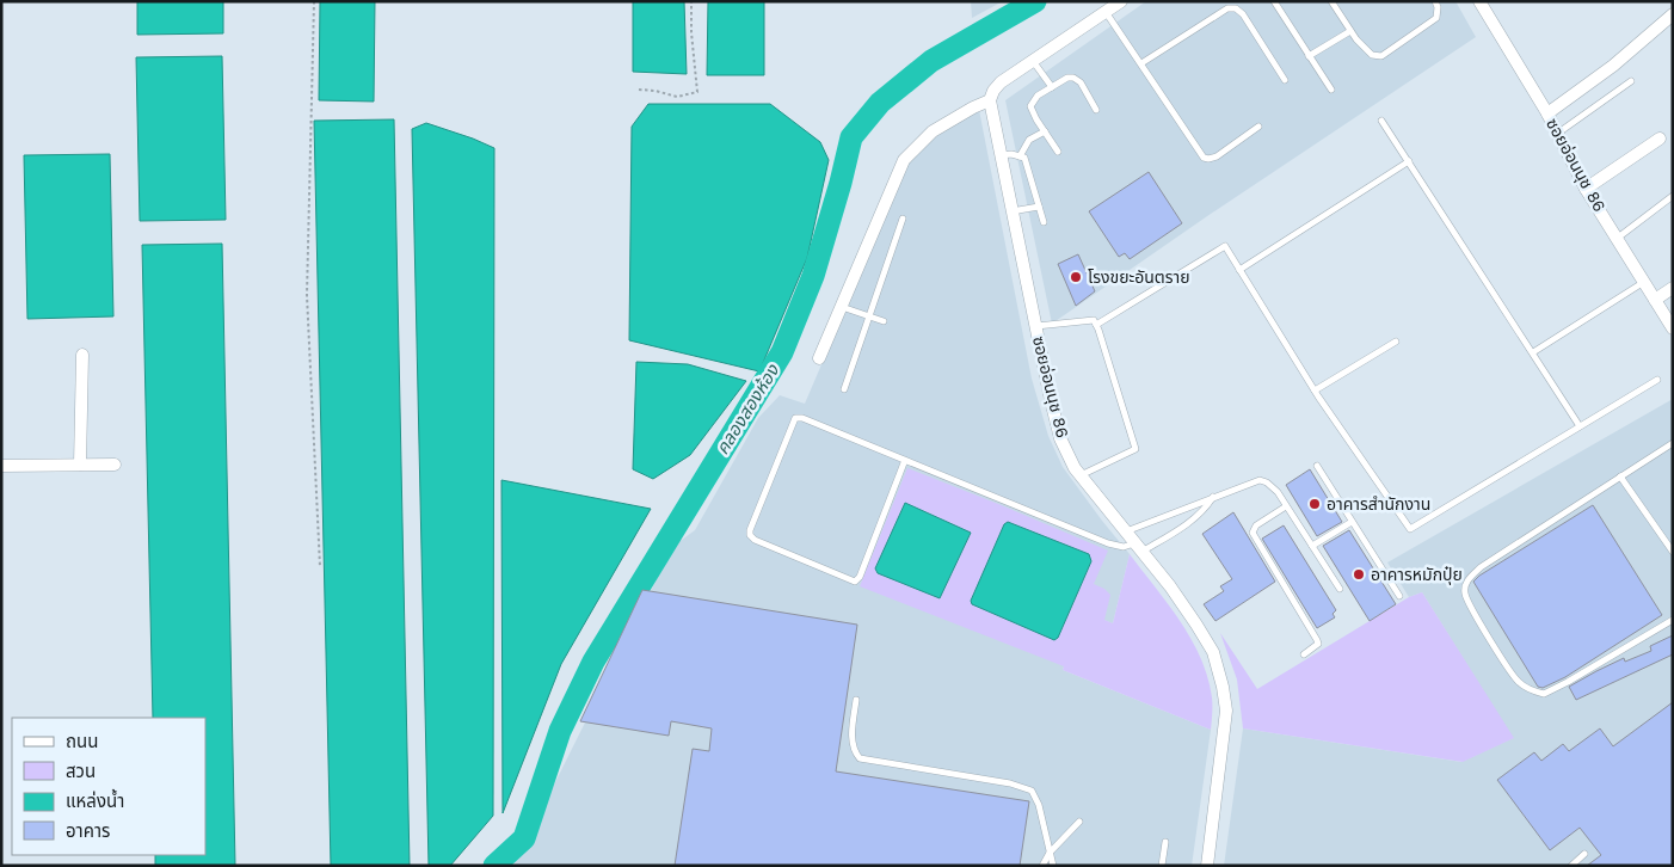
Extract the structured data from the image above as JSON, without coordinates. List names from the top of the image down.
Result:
{
  "streets": {
    "street": ["ซอยอ่อนนุช 86"]
  },
  "water": ["คลองสองห้อง"],
  "places": ["โรงขยะอันตราย", "อาคารสำนักงาน", "อาคารหมักปุ๋ย"],
  "legend": [
    "ถนน",
    "สวน",
    "แหล่งน้ำ",
    "อาคาร"
  ]
}
